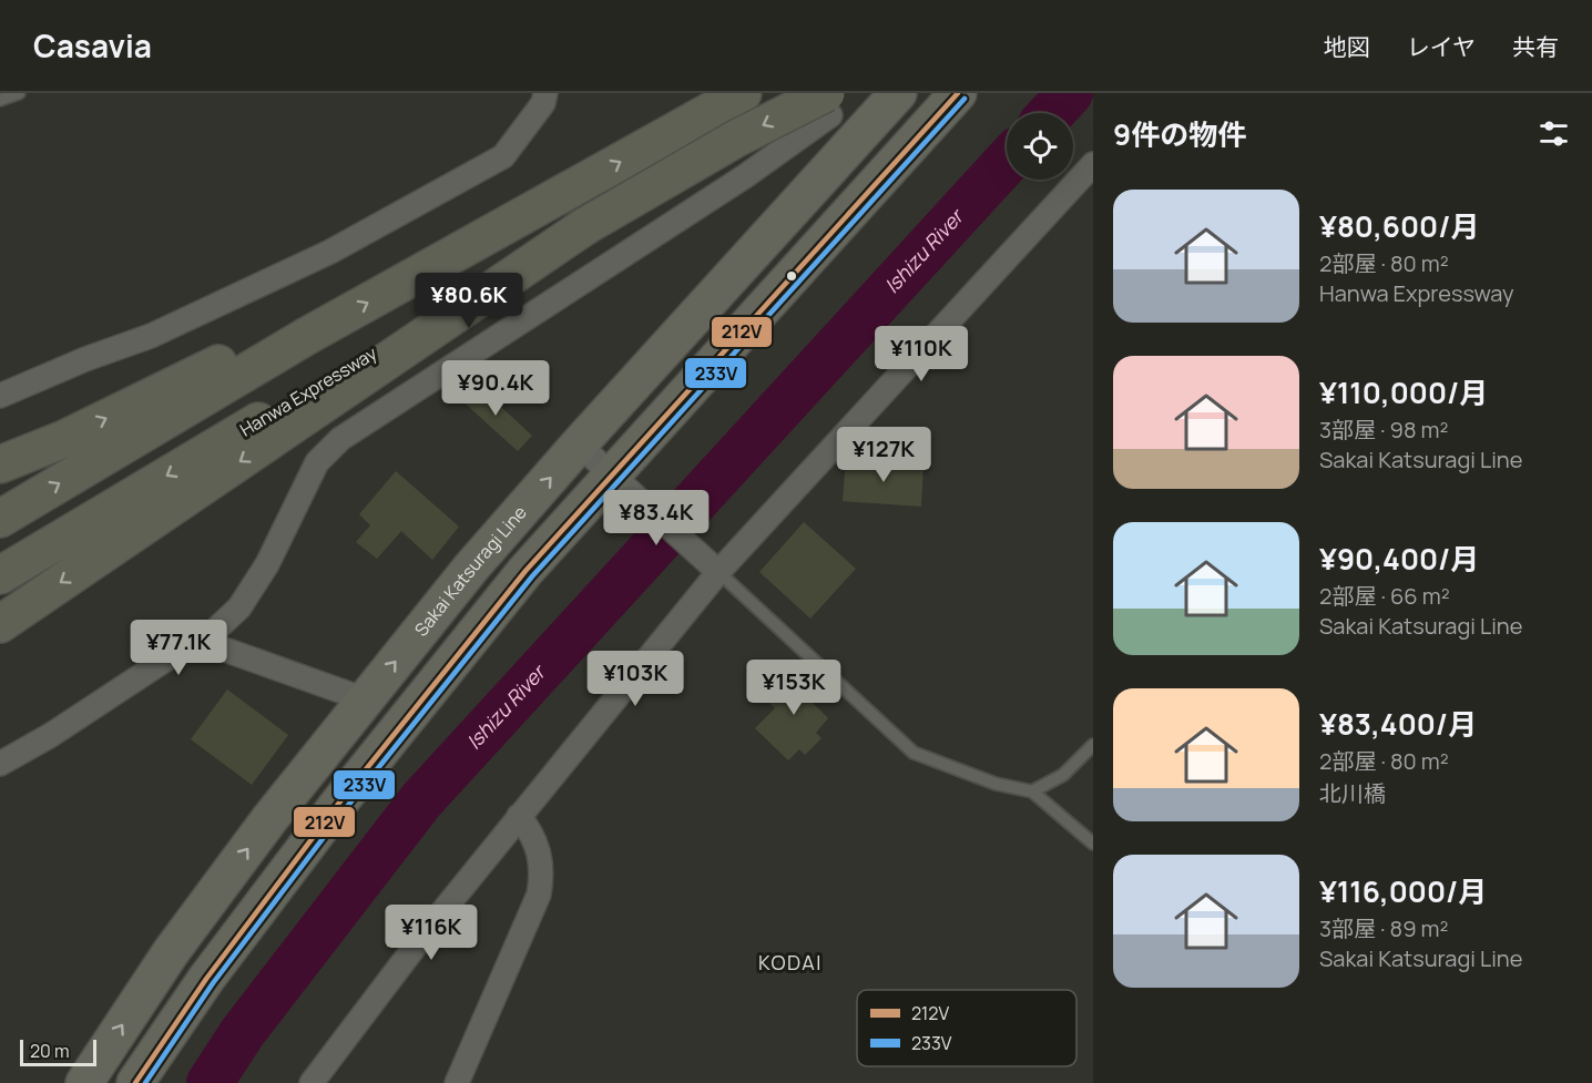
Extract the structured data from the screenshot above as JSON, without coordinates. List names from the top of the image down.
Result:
{
  "streets": {
    "highway": ["Hanwa Expressway"],
    "main road": ["Sakai Katsuragi Line"]
  },
  "crossings": [
    ["Hanwa Expressway", "Sakai Katsuragi Line"]
  ],
  "districts": ["KODAI"],
  "water": ["Ishizu River"],
  "lines": ["transit line 212V", "transit line 233V"],
  "legend": ["212V", "233V"],
  "scale_bar": "20 m",
  "page": {
    "header": "Casavia",
    "nav": ["地図", "レイヤ", "共有"],
    "heading": "9件の物件",
    "list": [
      {
        "name": "¥80,600/月",
        "note": "2部屋 · 80 m² · Hanwa Expressway"
      },
      {
        "name": "¥110,000/月",
        "note": "3部屋 · 98 m² · Sakai Katsuragi Line"
      },
      {
        "name": "¥90,400/月",
        "note": "2部屋 · 66 m² · Sakai Katsuragi Line"
      },
      {
        "name": "¥83,400/月",
        "note": "2部屋 · 80 m² · 北川橋"
      },
      {
        "name": "¥116,000/月",
        "note": "3部屋 · 89 m² · Sakai Katsuragi Line"
      }
    ],
    "price": [
      "¥80.6K",
      "¥110K",
      "¥90.4K",
      "¥127K",
      "¥83.4K",
      "¥77.1K",
      "¥103K",
      "¥153K",
      "¥116K"
    ],
    "scale": "20 m"
  }
}
